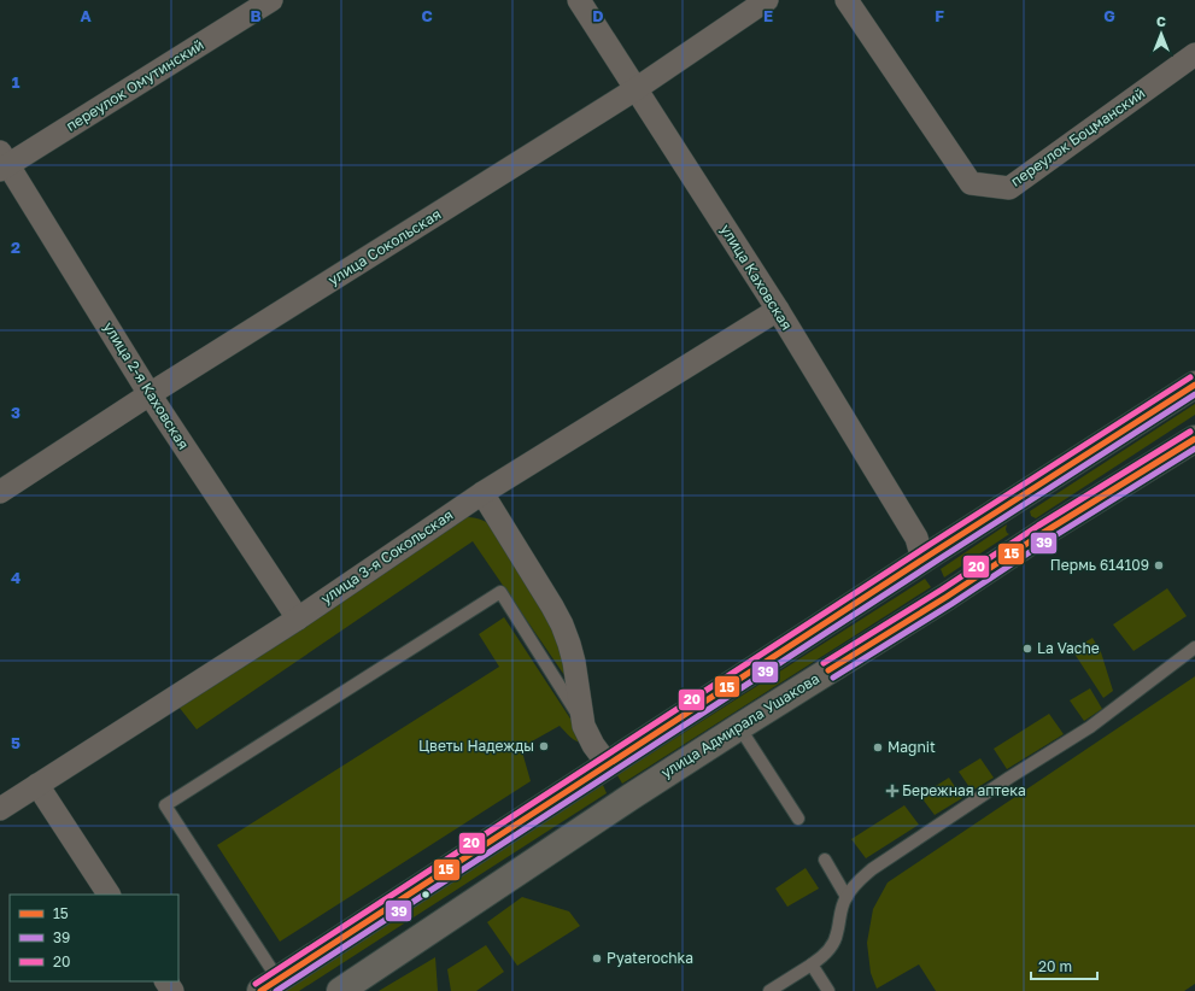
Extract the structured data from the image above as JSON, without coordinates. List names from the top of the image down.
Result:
{
  "streets": {
    "main road": ["улица Адмирала Ушакова"],
    "street": [
      "переулок Омутинский",
      "переулок Боцманский",
      "улица Сокольская",
      "улица Каховская",
      "улица 2-я Каховская",
      "улица 3-я Сокольская"
    ]
  },
  "crossings": [
    ["переулок Омутинский", "улица 2-я Каховская"],
    ["улица Сокольская", "улица Каховская"],
    ["улица Сокольская", "улица 2-я Каховская"],
    ["улица Каховская", "улица 3-я Сокольская"],
    ["улица 2-я Каховская", "улица 3-я Сокольская"]
  ],
  "places": {
    "other": [
      "Пермь 614109",
      "La Vache",
      "Цветы Надежды",
      "Magnit",
      "Pyaterochka"
    ],
    "health": ["Бережная аптека"]
  },
  "lines": ["transit line 20", "transit line 15", "transit line 39"],
  "legend": ["15", "39", "20"],
  "scale_bar": "20 m",
  "north": "top",
  "grid": {
    "columns": [
      "A",
      "B",
      "C",
      "D",
      "E",
      "F",
      "G"
    ],
    "rows": [
      "1",
      "2",
      "3",
      "4",
      "5"
    ]
  }
}
